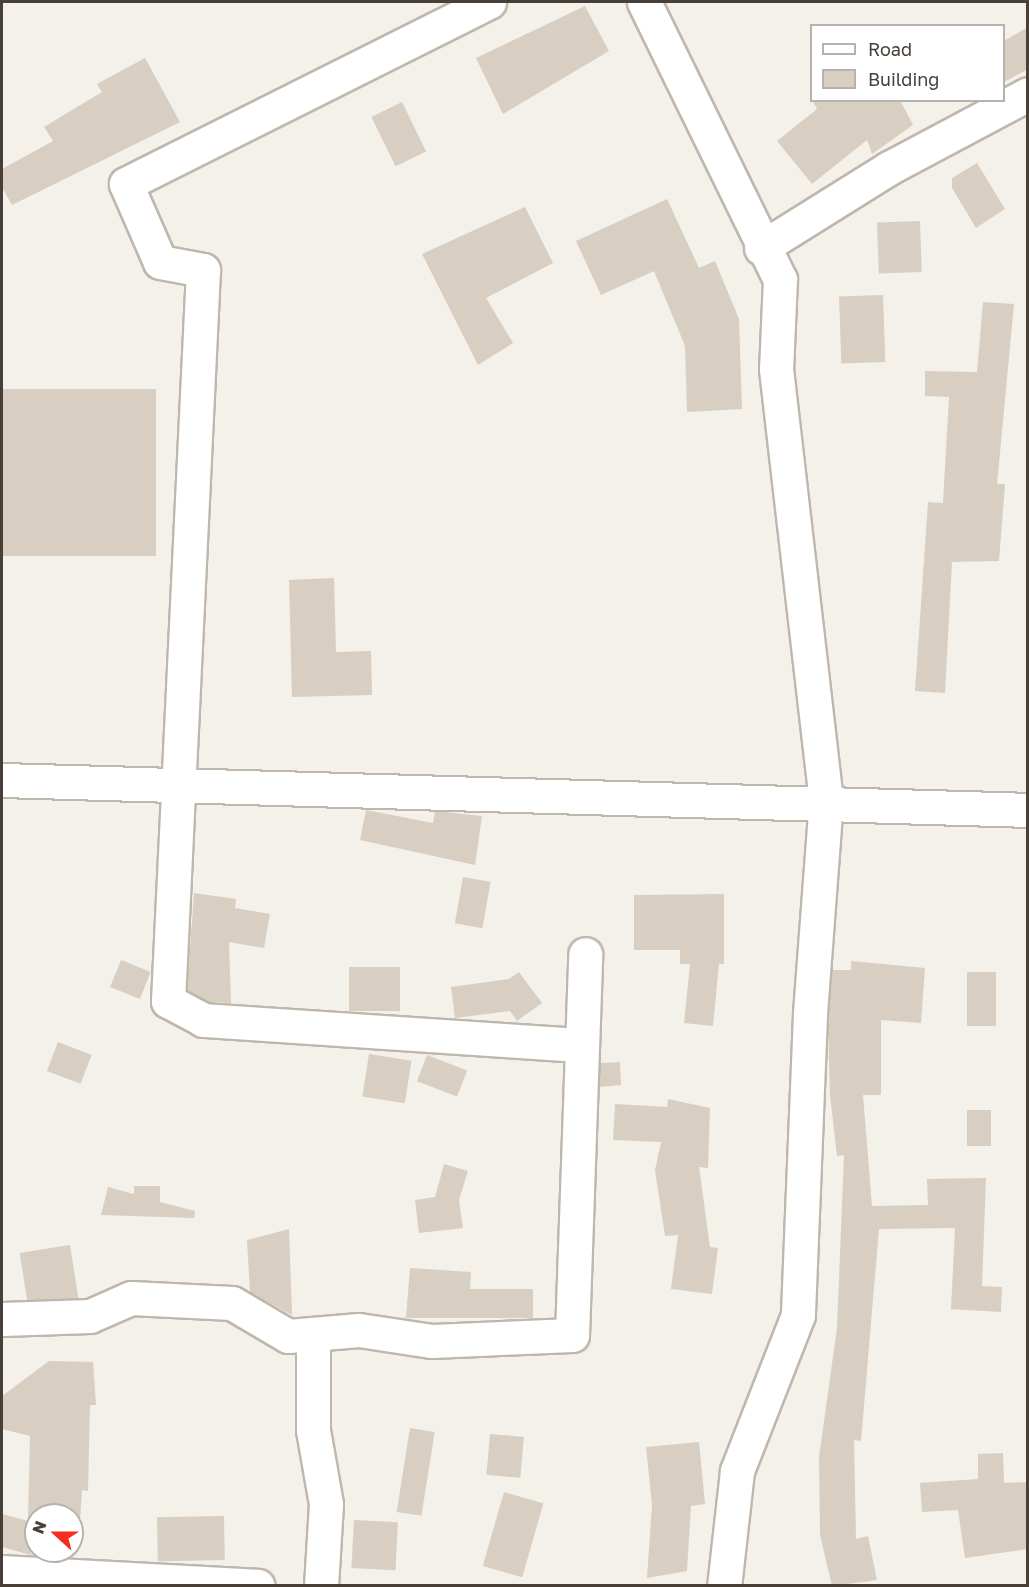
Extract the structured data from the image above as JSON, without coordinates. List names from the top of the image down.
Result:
{
  "legend": ["Road", "Building"],
  "north": "left"
}
